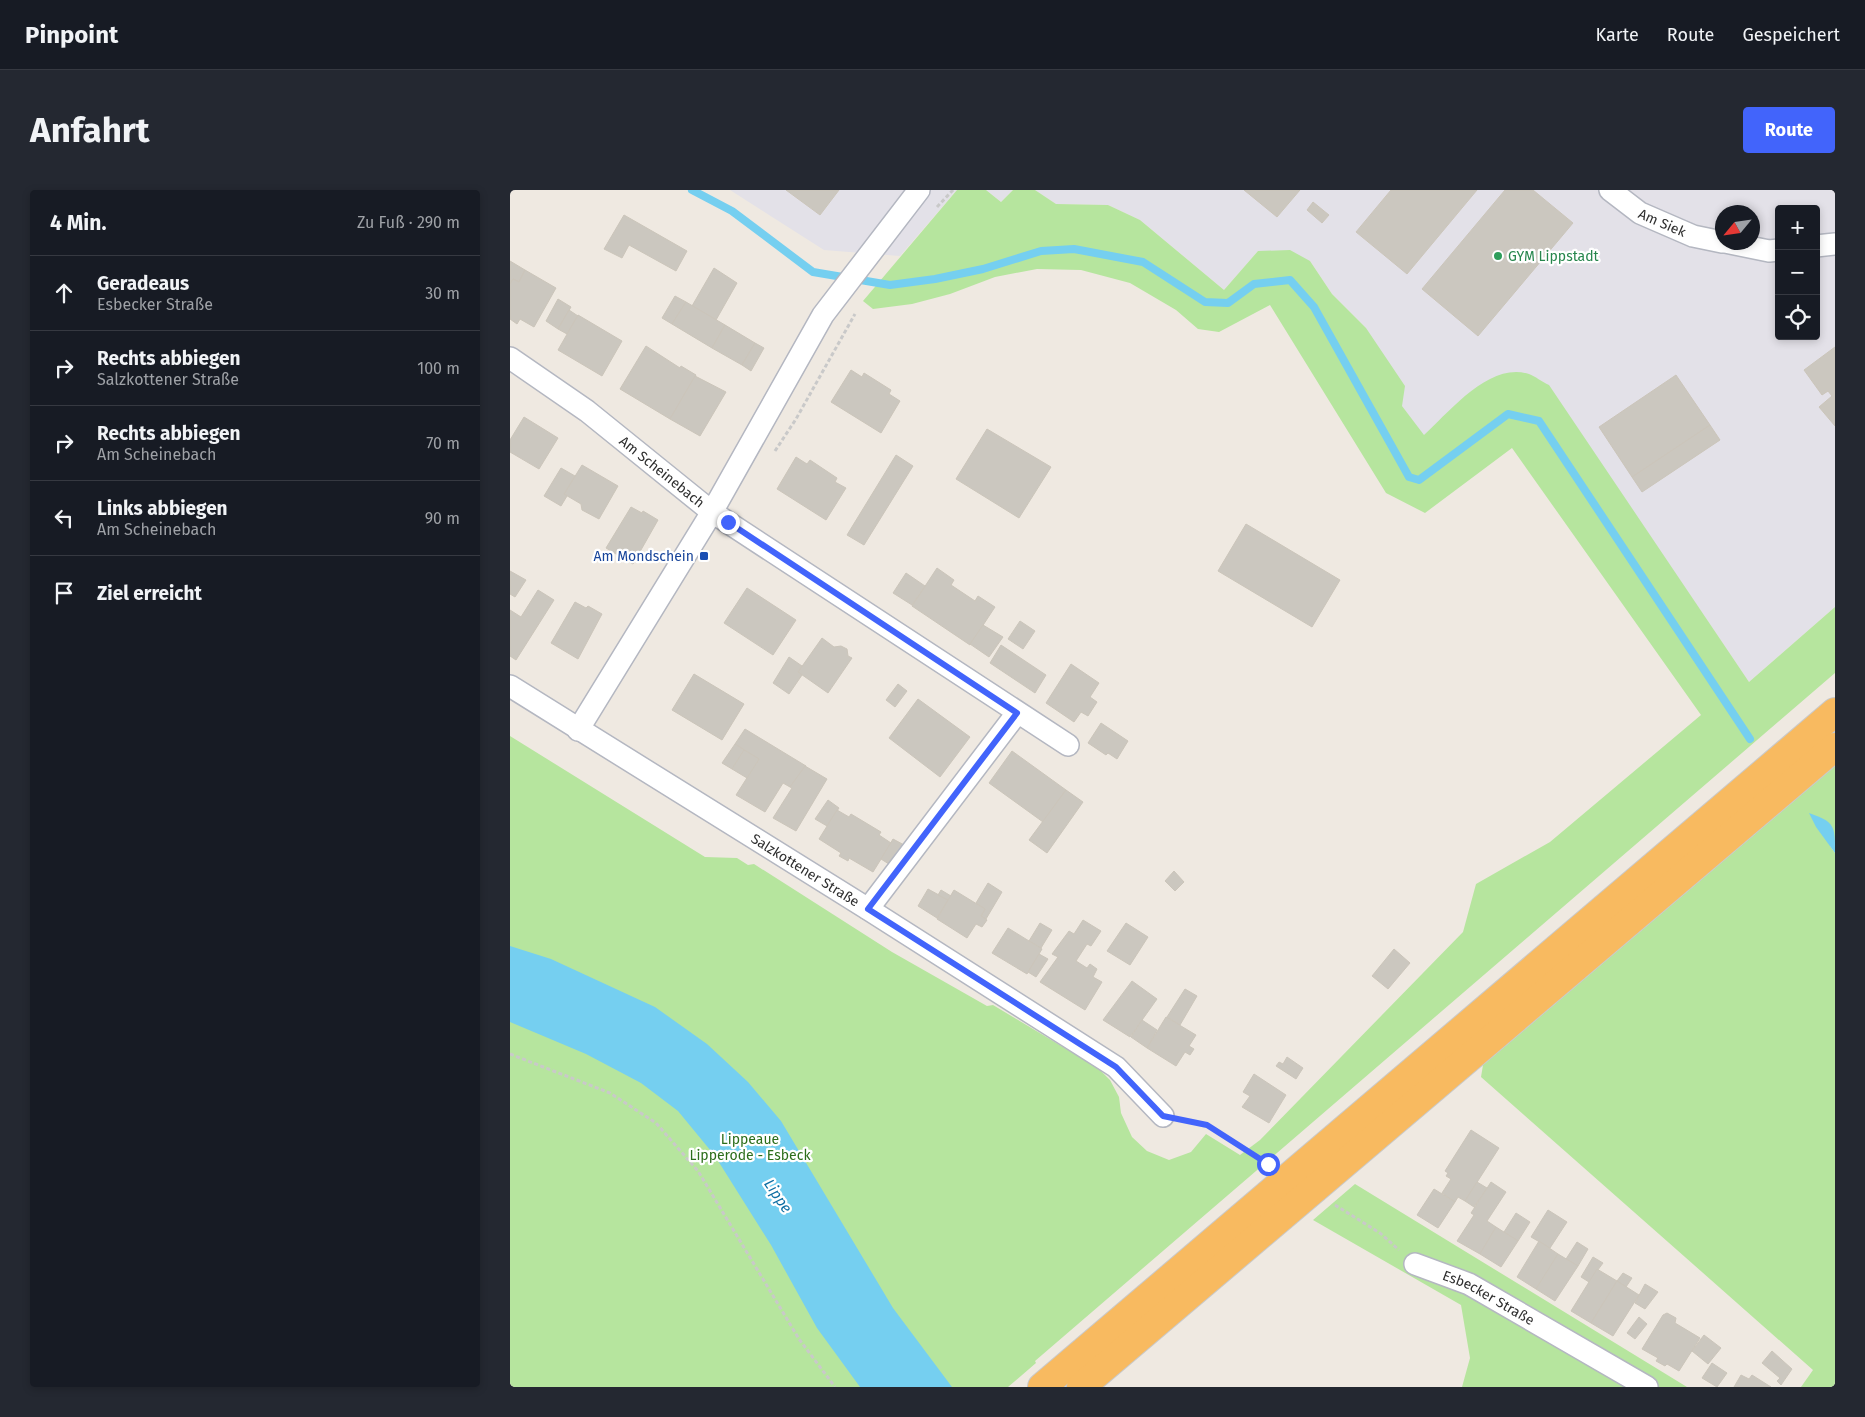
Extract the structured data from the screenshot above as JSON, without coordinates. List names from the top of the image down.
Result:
{
  "streets": {
    "street": [
      "Am Siek",
      "Am Scheinebach",
      "Salzkottener Straße",
      "Esbecker Straße"
    ]
  },
  "water": ["Lippe"],
  "parks": ["Lippeaue Lipperode - Esbeck"],
  "places": {
    "other": ["GYM Lippstadt"],
    "transit": ["Am Mondschein"]
  },
  "north": "bottom left",
  "page": {
    "header": "Pinpoint",
    "nav": ["Karte", "Route", "Gespeichert"],
    "buttons": "Route",
    "title": "Anfahrt",
    "heading": ["4 Min.", "Zu Fuß · 290 m"],
    "map_buttons": ["+", "−"],
    "list": [
      ["Geradeaus", "Esbecker Straße", "30 m"],
      ["Rechts abbiegen", "Salzkottener Straße", "100 m"],
      ["Rechts abbiegen", "Am Scheinebach", "70 m"],
      ["Links abbiegen", "Am Scheinebach", "90 m"],
      "Ziel erreicht"
    ]
  }
}
